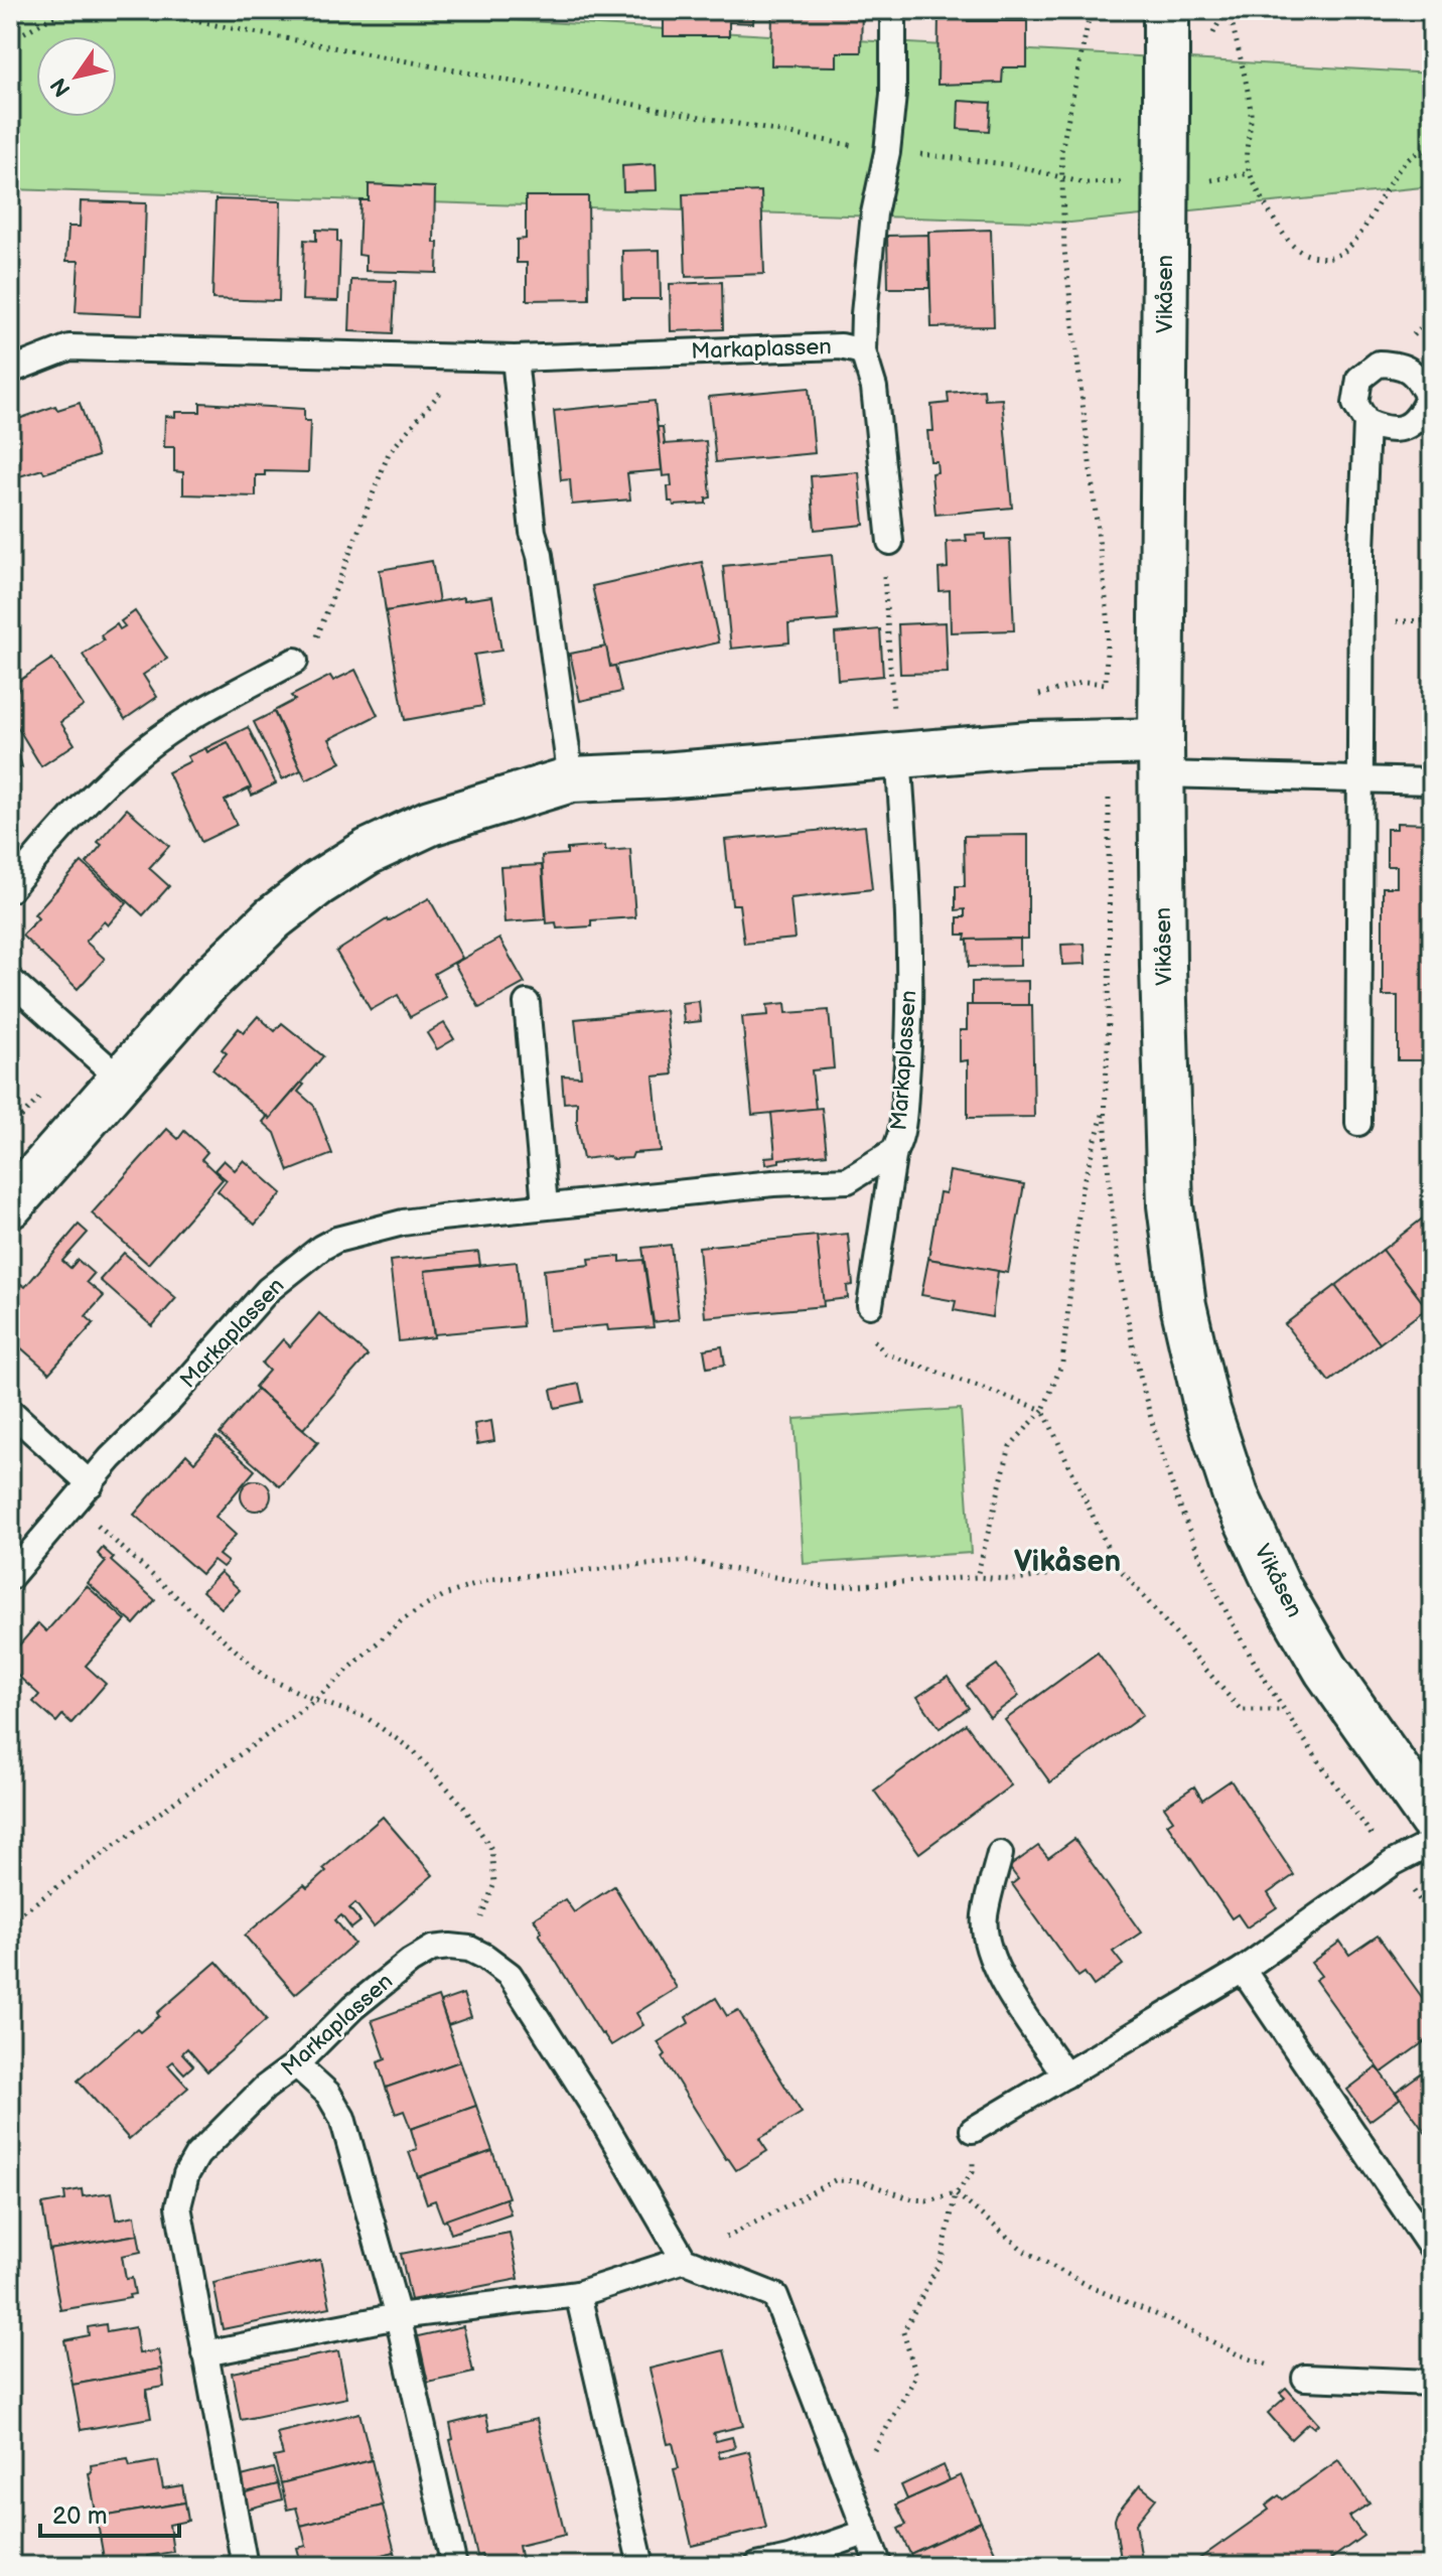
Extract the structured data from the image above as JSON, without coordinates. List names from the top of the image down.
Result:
{
  "streets": {
    "street": ["Vikåsen"],
    "lane": ["Markaplassen"]
  },
  "districts": ["Vikåsen"],
  "scale_bar": "20 m",
  "north": "bottom left"
}
